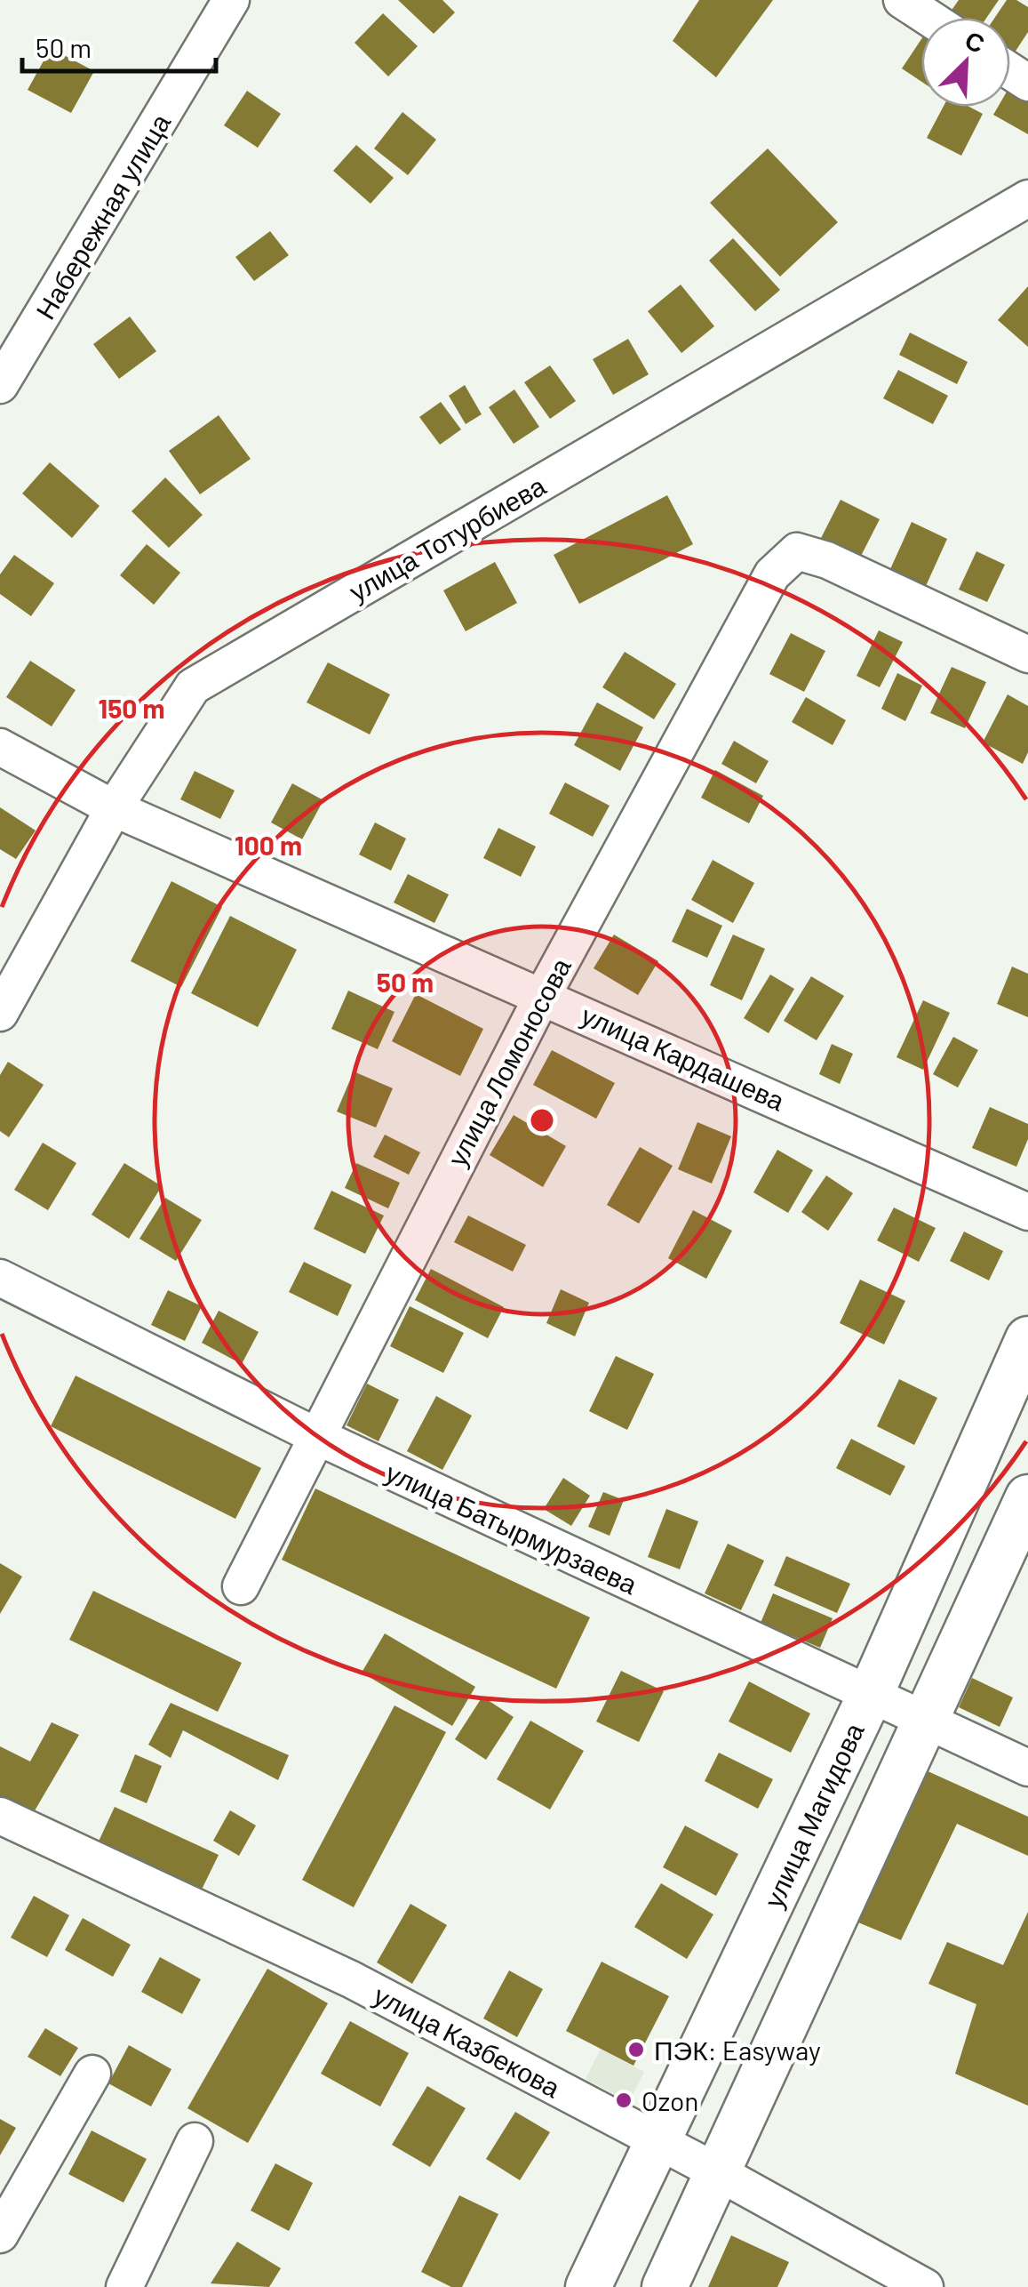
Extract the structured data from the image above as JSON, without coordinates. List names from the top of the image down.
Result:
{
  "streets": {
    "main road": ["улица Магидова"],
    "street": [
      "Набережная улица",
      "улица Тотурбиева",
      "улица Кардашева",
      "улица Ломоносова",
      "улица Батырмурзаева",
      "улица Казбекова"
    ]
  },
  "crossings": [
    ["улица Тотурбиева", "улица Кардашева"],
    ["улица Кардашева", "улица Ломоносова"],
    ["улица Ломоносова", "улица Батырмурзаева"],
    ["улица Батырмурзаева", "улица Магидова"],
    ["улица Магидова", "улица Казбекова"]
  ],
  "places": ["ПЭК: Easyway", "Ozon"],
  "scale_bar": "50 m",
  "north": "top right",
  "rings": ["150 m", "100 m", "50 m"]
}
